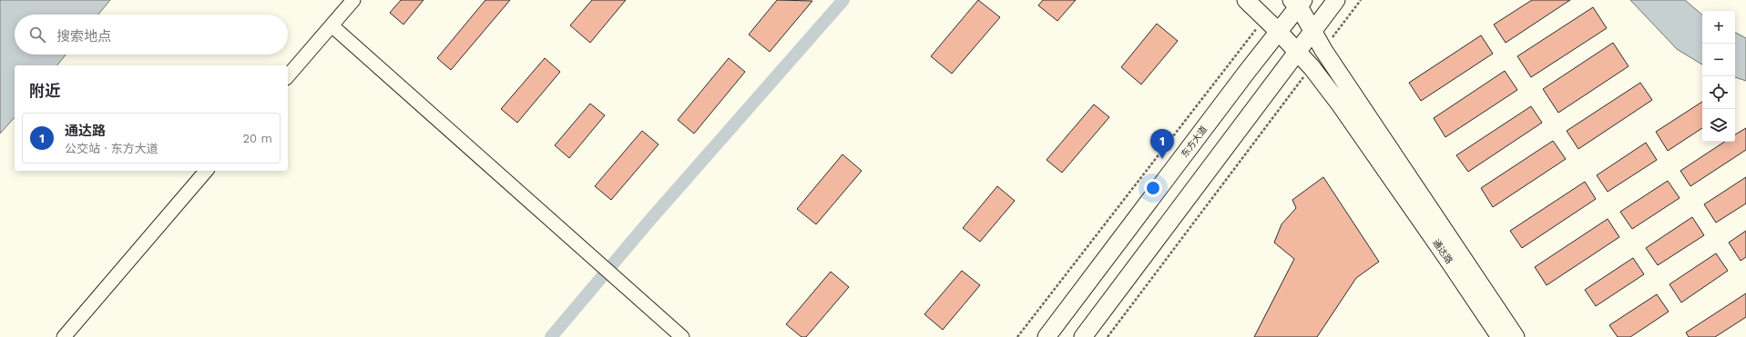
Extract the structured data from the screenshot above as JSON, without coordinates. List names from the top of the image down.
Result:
{
  "streets": {
    "main road": ["东方大道", "通达路"]
  },
  "crossings": [
    ["东方大道", "通达路"]
  ],
  "page": {
    "map_buttons": ["+", "−"],
    "search": "搜索地点",
    "heading": "附近",
    "list": [
      {
        "mark": "1",
        "name": "通达路",
        "note": "公交站 · 东方大道",
        "value": "20 m"
      }
    ],
    "pins": "1"
  }
}
